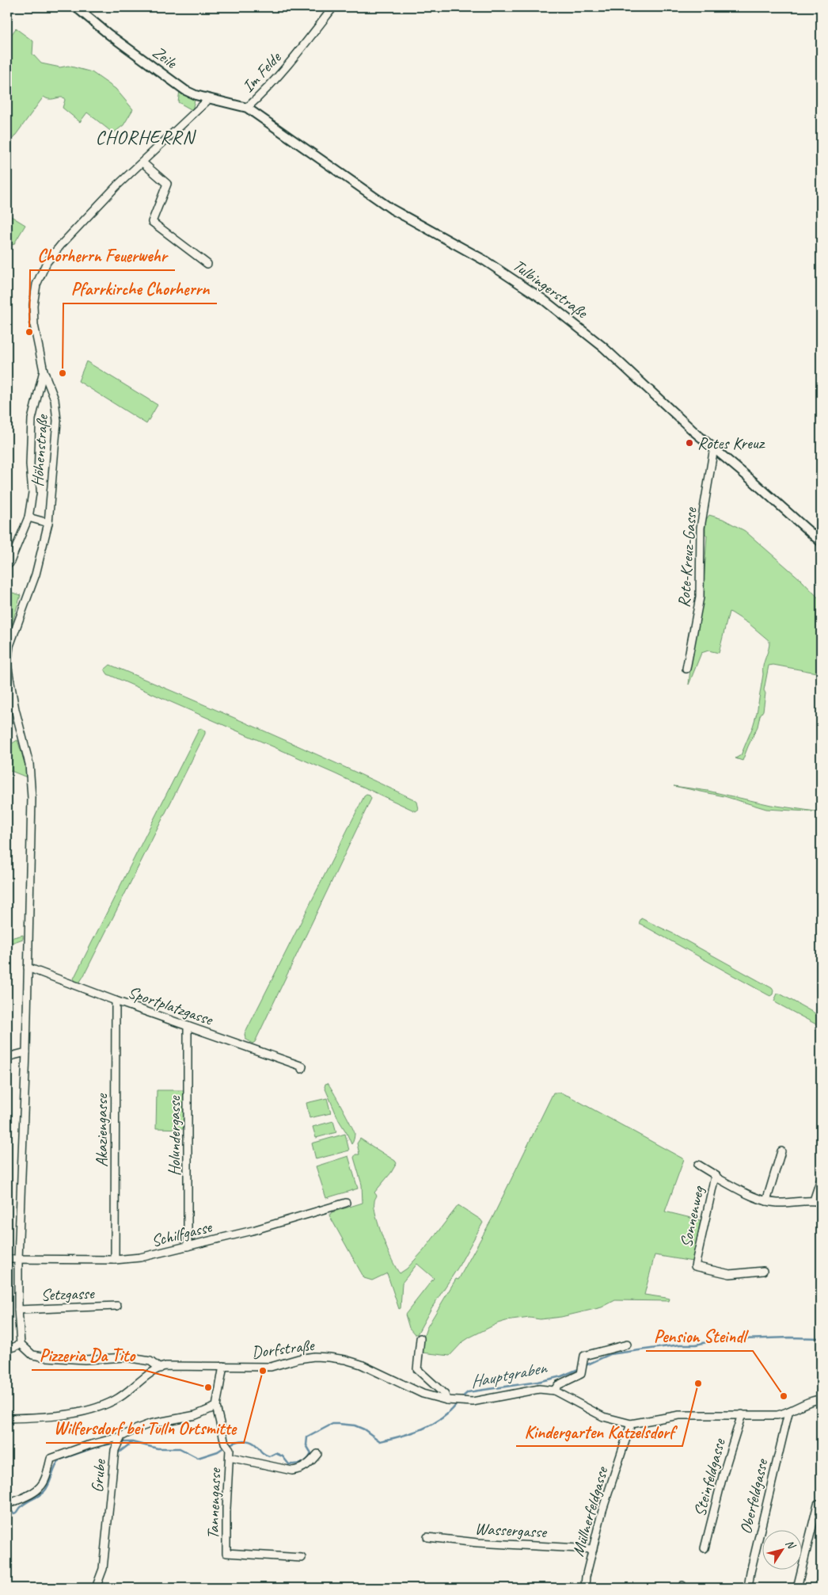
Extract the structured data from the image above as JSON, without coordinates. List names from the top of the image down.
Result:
{
  "streets": {
    "main road": ["Zeile", "Tulbingerstraße"],
    "street": [
      "Im Felde",
      "Höhenstraße",
      "Rote-Kreuz-Gasse",
      "Sportplatzgasse",
      "Akaziengasse",
      "Holundergasse",
      "Sonnenweg",
      "Schilfgasse",
      "Setzgasse",
      "Dorfstraße",
      "Grube",
      "Steinfeldgasse",
      "Oberfeldgasse",
      "Tannengasse",
      "Müllnerfeldgasse",
      "Wassergasse"
    ]
  },
  "crossings": [
    ["Zeile", "Im Felde"],
    ["Zeile", "Tulbingerstraße"],
    ["Zeile", "Höhenstraße"],
    ["Im Felde", "Tulbingerstraße"],
    ["Tulbingerstraße", "Rote-Kreuz-Gasse"],
    ["Höhenstraße", "Sportplatzgasse"],
    ["Höhenstraße", "Schilfgasse"],
    ["Höhenstraße", "Setzgasse"],
    ["Sportplatzgasse", "Akaziengasse"],
    ["Sportplatzgasse", "Holundergasse"],
    ["Akaziengasse", "Schilfgasse"],
    ["Holundergasse", "Schilfgasse"],
    ["Müllnerfeldgasse", "Wassergasse"]
  ],
  "districts": ["CHORHERRN"],
  "water": ["Hauptgraben"],
  "places": [
    "Chorherrn Feuerwehr",
    "Pfarrkirche Chorherrn",
    "Rotes Kreuz",
    "Wilfersdorf bei Tulln Ortsmitte",
    "Kindergarten Katzelsdorf",
    "Pizzeria Da Tito",
    "Pension Steindl"
  ],
  "north": "top right"
}
